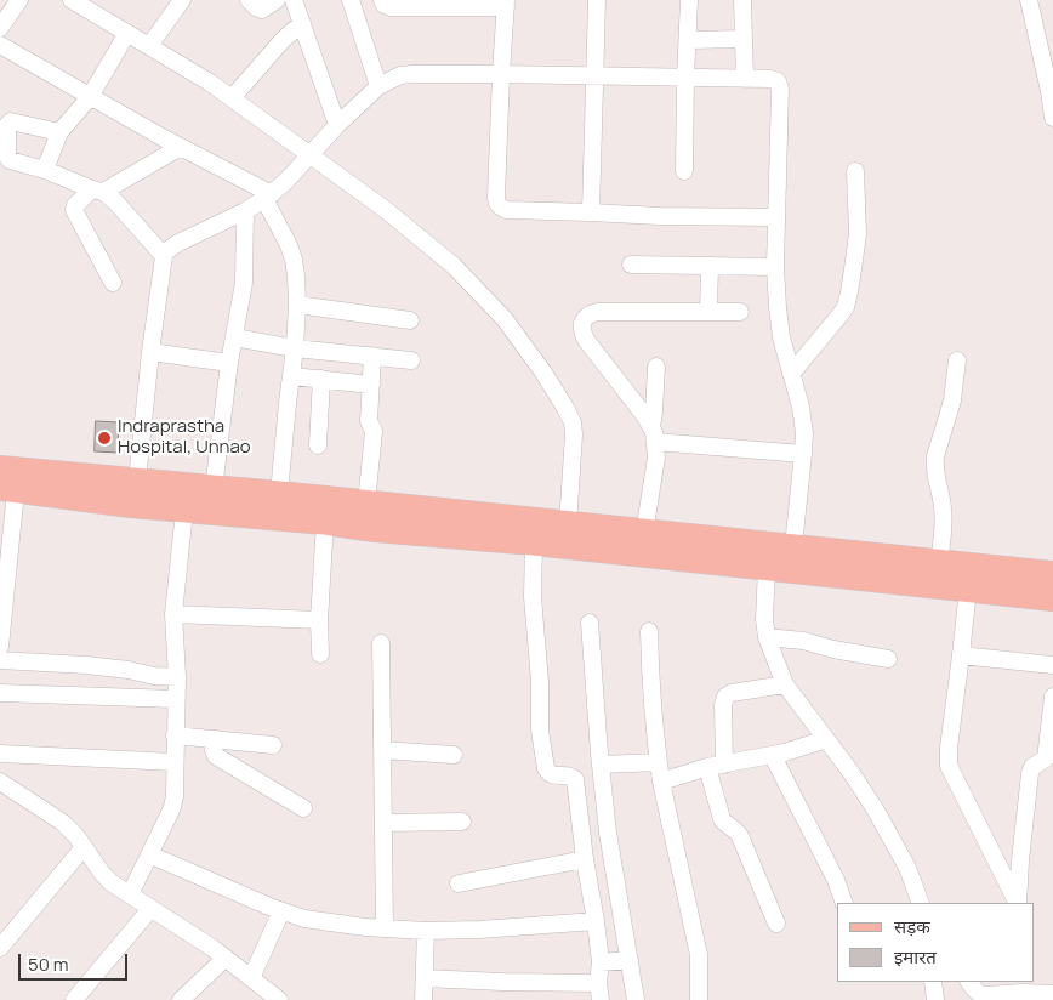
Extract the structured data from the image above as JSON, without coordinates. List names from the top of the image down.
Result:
{
  "places": ["Indraprastha Hospital, Unnao"],
  "legend": ["सड़क", "इमारत"],
  "scale_bar": "50 m"
}
